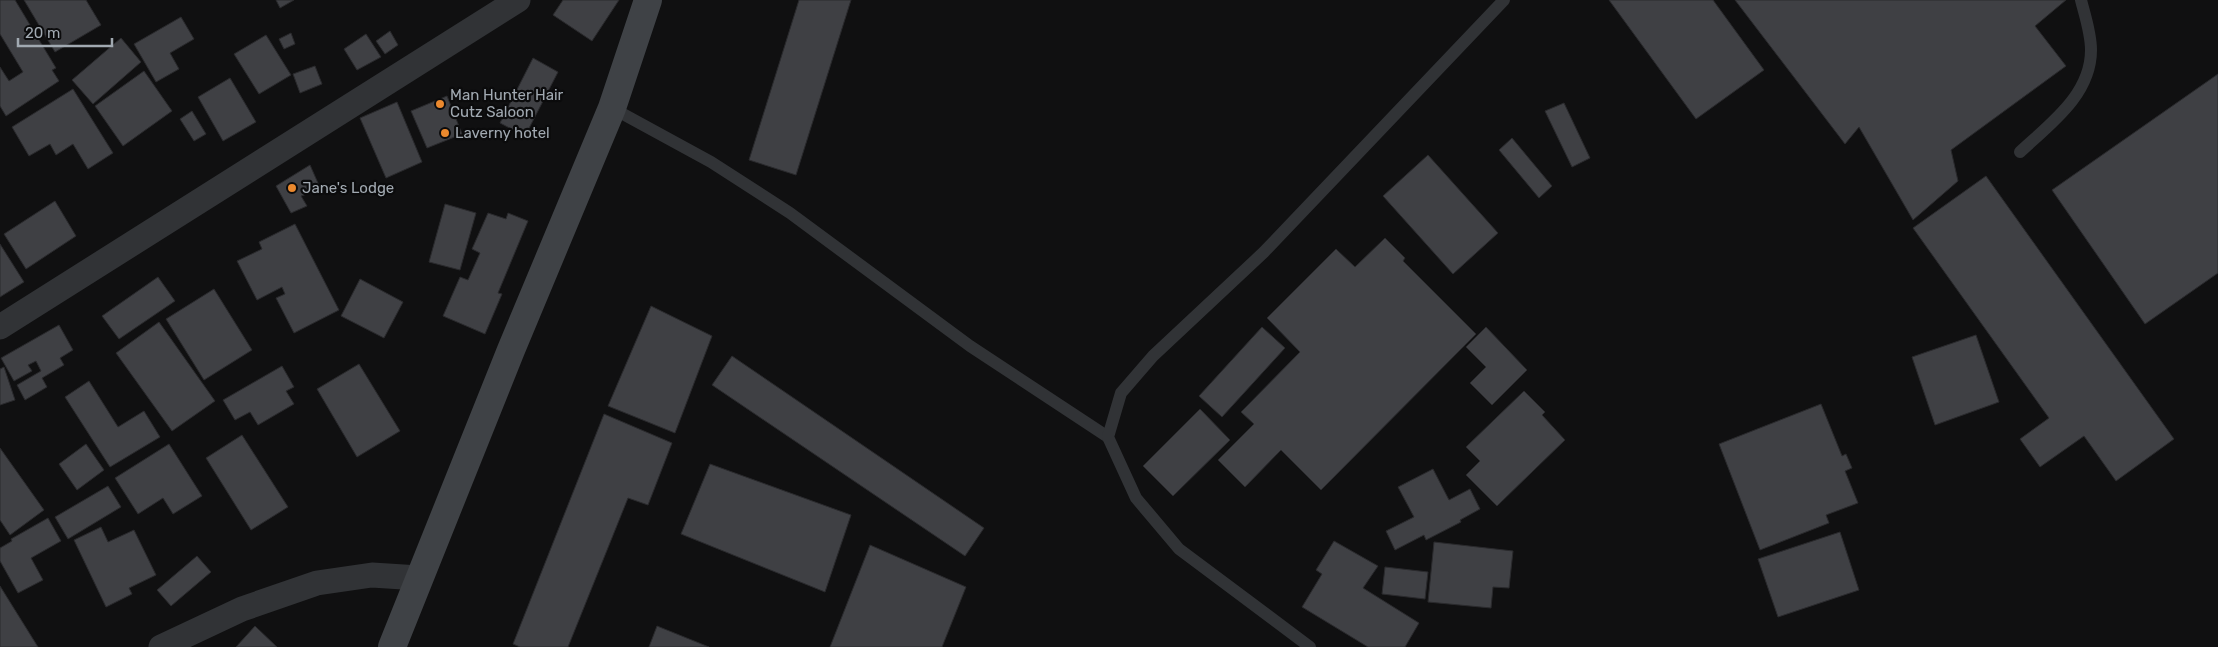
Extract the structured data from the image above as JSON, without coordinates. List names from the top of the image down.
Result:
{
  "places": ["Man Hunter Hair Cutz Saloon", "Laverny hotel", "Jane's Lodge"],
  "scale_bar": "20 m"
}
